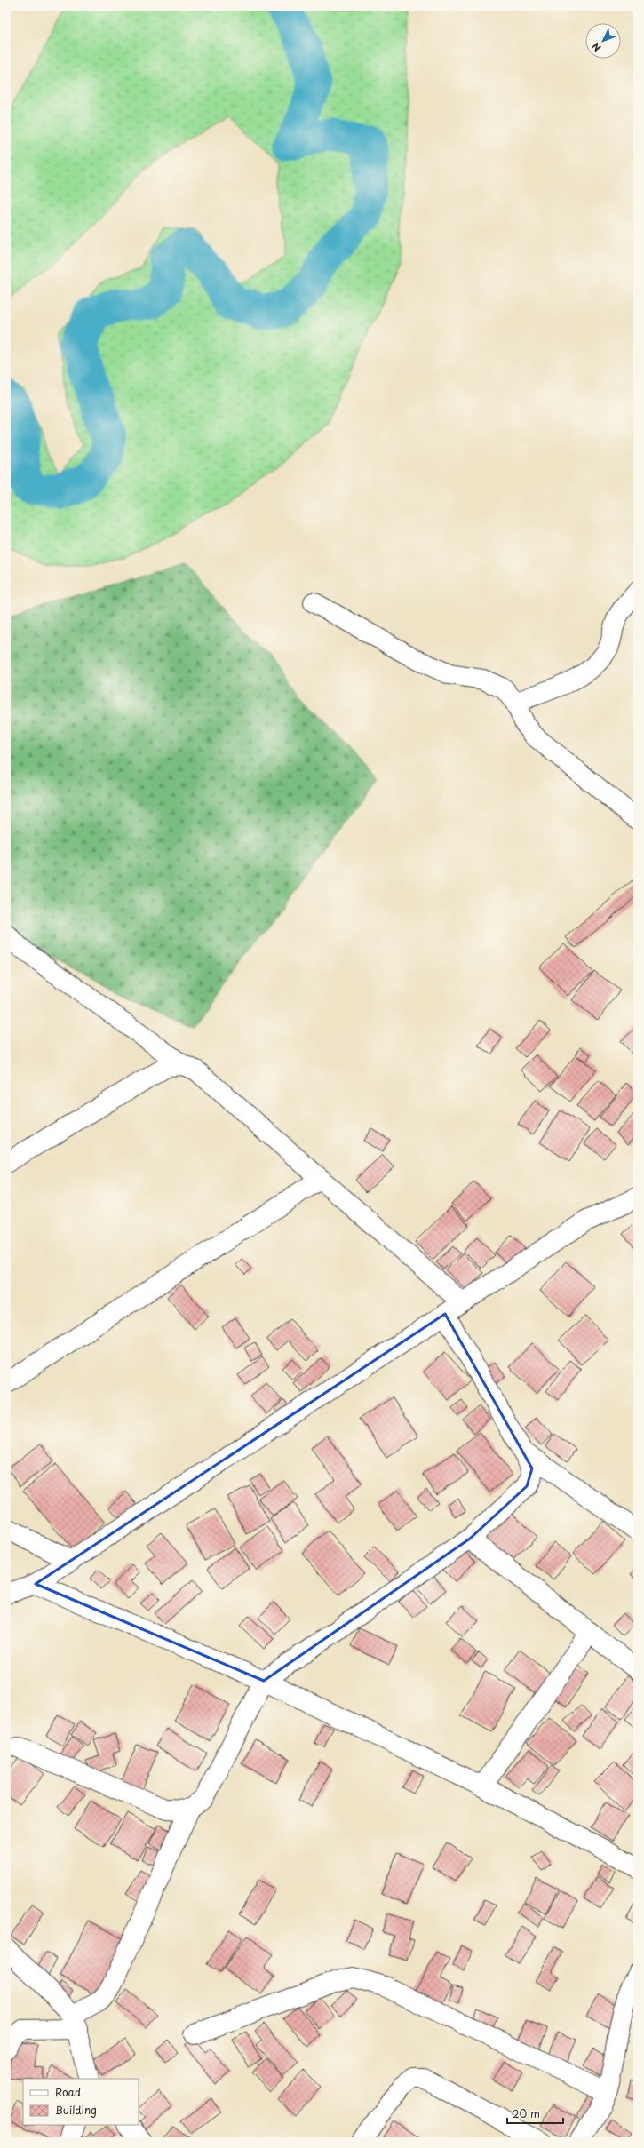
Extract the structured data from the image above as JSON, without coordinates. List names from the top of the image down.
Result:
{
  "legend": ["Road", "Building"],
  "scale_bar": "20 m",
  "north": "bottom left"
}
